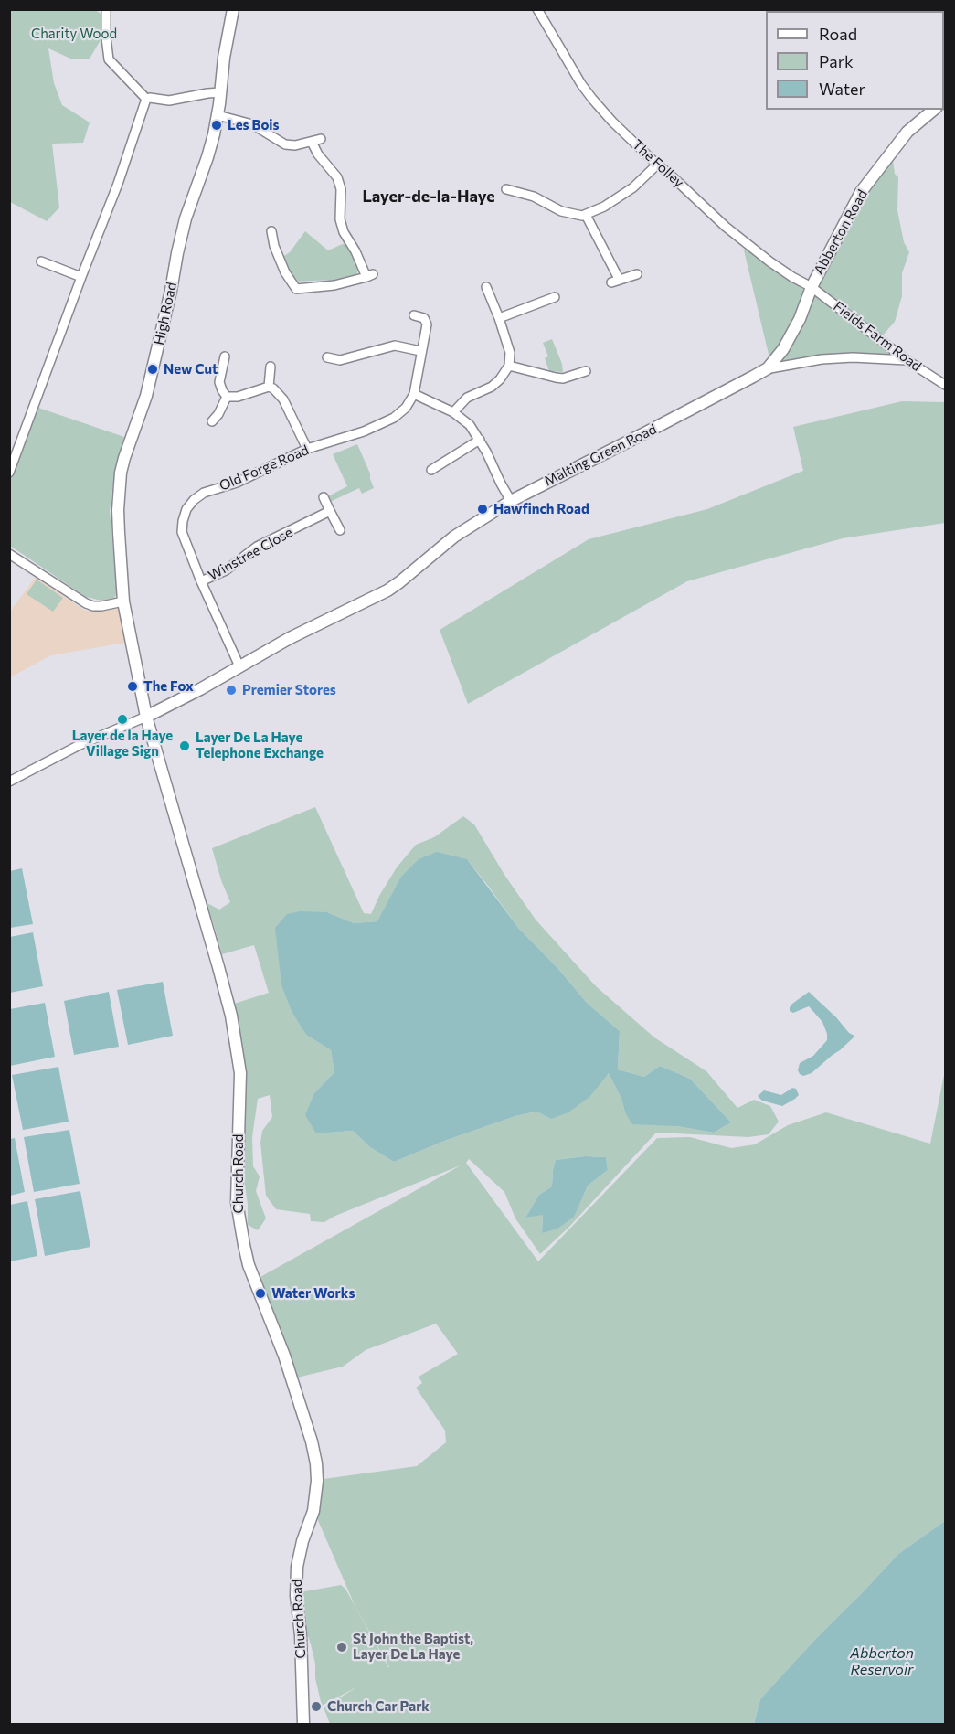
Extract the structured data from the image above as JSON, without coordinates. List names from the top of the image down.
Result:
{
  "streets": {
    "main road": [
      "Abberton Road",
      "High Road",
      "Malting Green Road",
      "Church Road"
    ],
    "street": [
      "The Folley",
      "Fields Farm Road",
      "Old Forge Road",
      "Winstree Close"
    ]
  },
  "crossings": [
    ["The Folley", "Abberton Road"],
    ["The Folley", "Fields Farm Road"],
    ["Abberton Road", "Fields Farm Road"],
    ["Abberton Road", "Malting Green Road"],
    ["High Road", "Malting Green Road"],
    ["High Road", "Church Road"],
    ["Fields Farm Road", "Malting Green Road"],
    ["Malting Green Road", "Old Forge Road"],
    ["Malting Green Road", "Church Road"],
    ["Old Forge Road", "Winstree Close"]
  ],
  "districts": ["Layer-de-la-Haye"],
  "water": ["Abberton Reservoir"],
  "parks": ["Charity Wood"],
  "places": [
    "Les Bois",
    "New Cut",
    "Hawfinch Road",
    "The Fox",
    "Premier Stores",
    "Layer de la Haye Village Sign",
    "Layer De La Haye Telephone Exchange",
    "Water Works",
    "St John the Baptist, Layer De La Haye",
    "Church Car Park"
  ],
  "legend": ["Road", "Park", "Water"]
}
